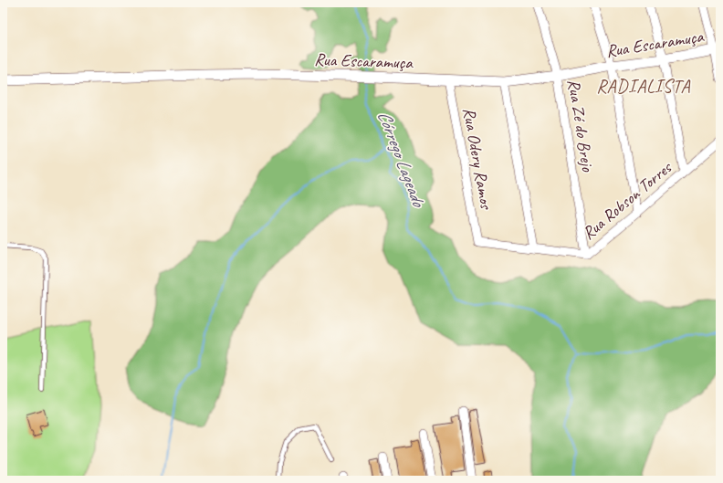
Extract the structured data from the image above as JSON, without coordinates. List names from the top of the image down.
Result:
{
  "streets": {
    "street": [
      "Rua Escaramuça",
      "Rua Zé do Brejo",
      "Rua Odery Ramos",
      "Rua Robson Torres"
    ]
  },
  "crossings": [
    ["Rua Escaramuça", "Rua Zé do Brejo"],
    ["Rua Escaramuça", "Rua Odery Ramos"],
    ["Rua Zé do Brejo", "Rua Robson Torres"],
    ["Rua Odery Ramos", "Rua Robson Torres"]
  ],
  "districts": ["RADIALISTA"],
  "water": ["Córrego Lageado"]
}
